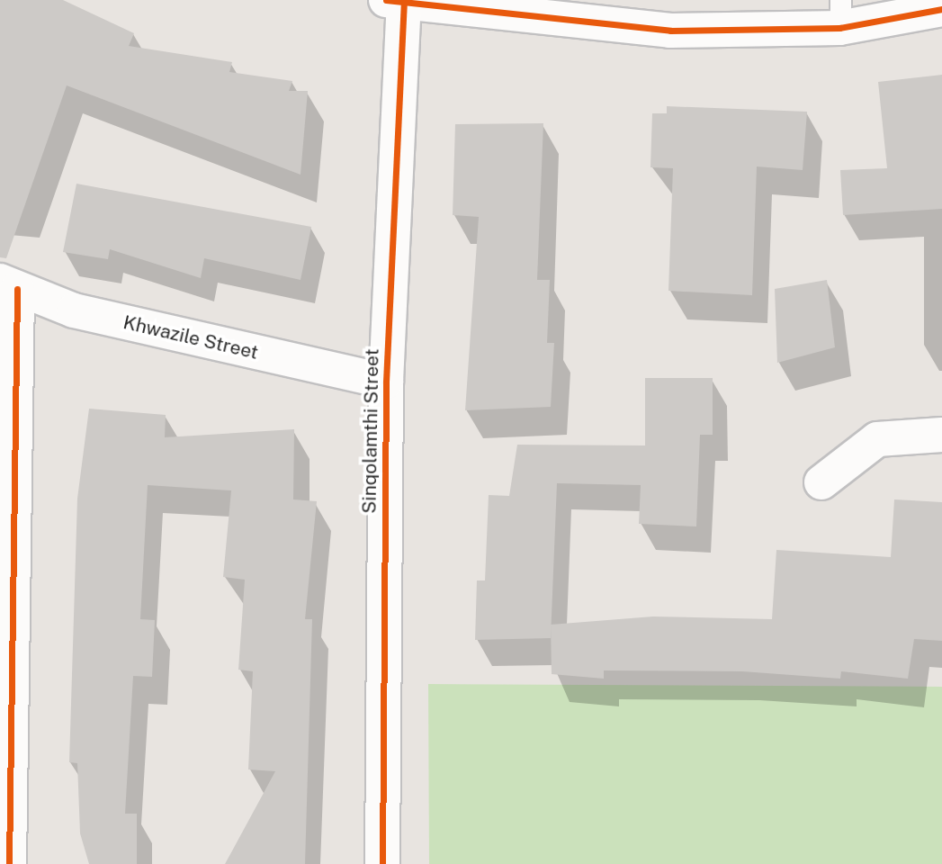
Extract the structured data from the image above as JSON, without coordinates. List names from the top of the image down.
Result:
{
  "streets": {
    "street": ["Khwazile Street", "Sinqolamthi Street"]
  },
  "crossings": [
    ["Khwazile Street", "Sinqolamthi Street"]
  ]
}
